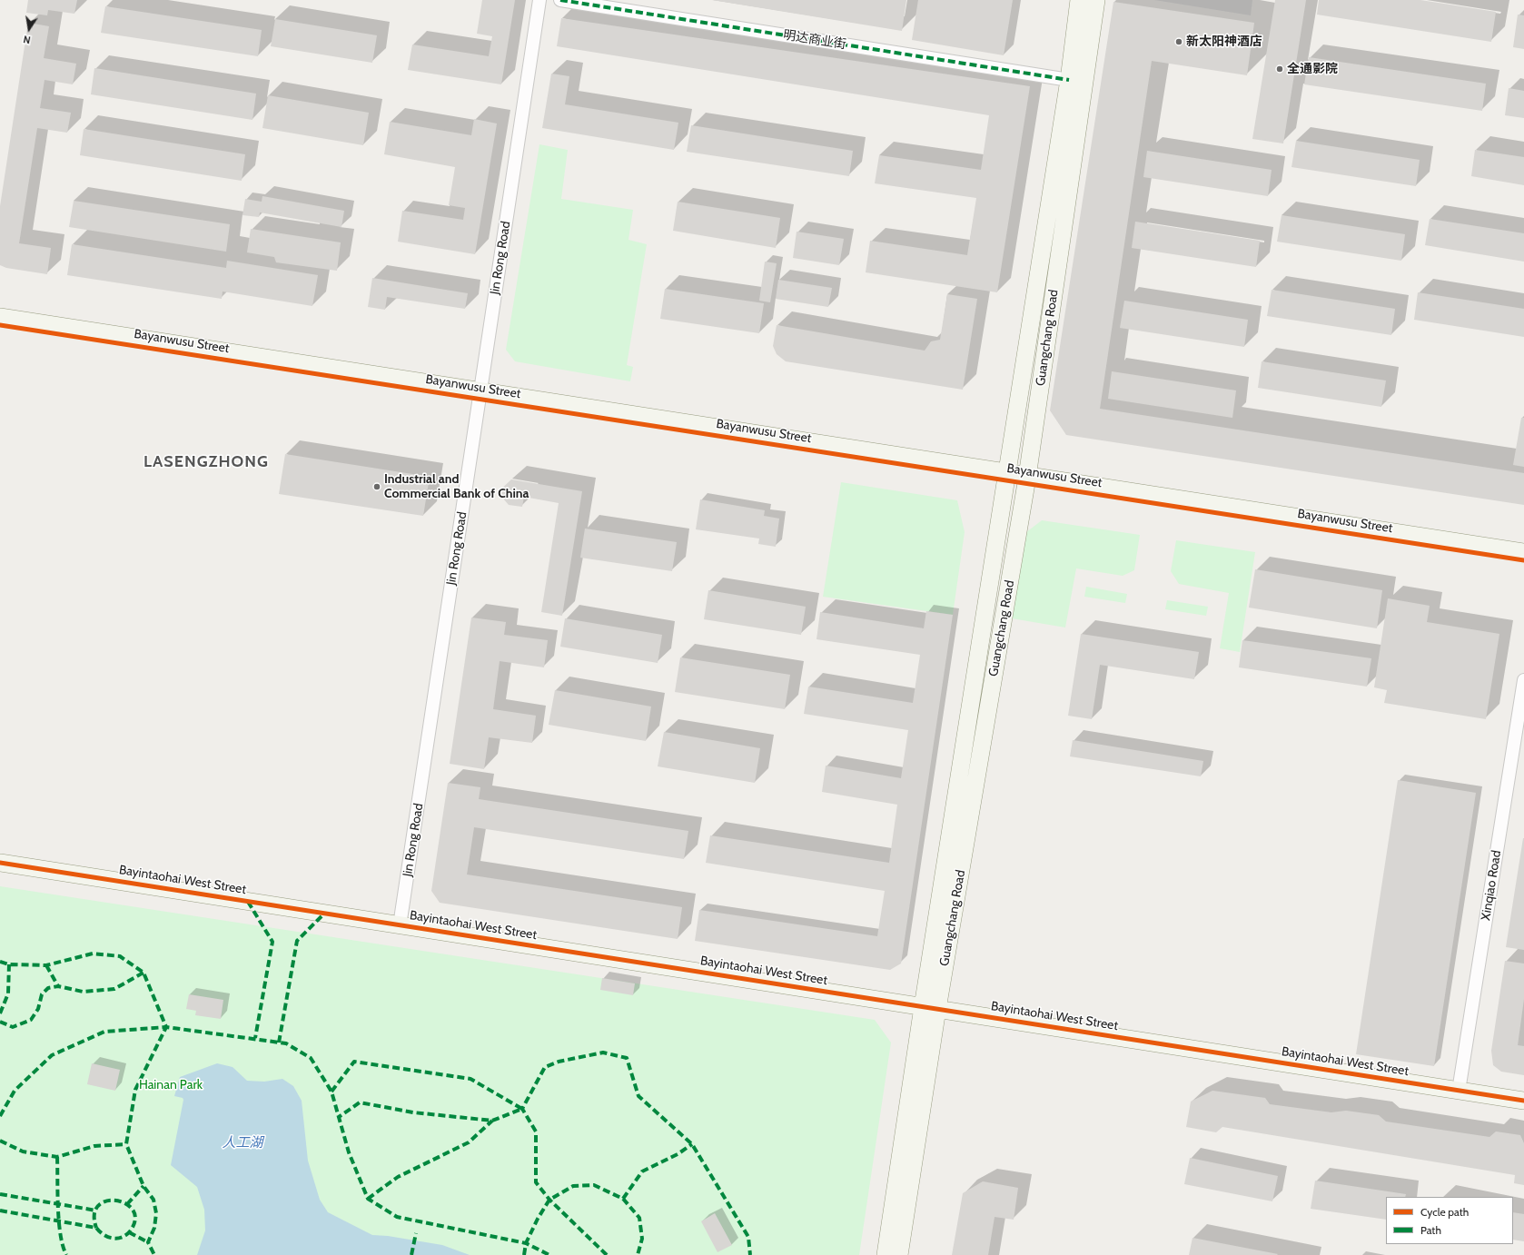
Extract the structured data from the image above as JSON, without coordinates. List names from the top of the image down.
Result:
{
  "streets": {
    "street": [
      "明达商业街",
      "Jin Rong Road",
      "Guangchang Road",
      "Bayanwusu Street",
      "Bayintaohai West Street",
      "Xinqiao Road"
    ]
  },
  "crossings": [
    ["明达商业街", "Guangchang Road"],
    ["Jin Rong Road", "Bayanwusu Street"],
    ["Jin Rong Road", "Bayintaohai West Street"],
    ["Guangchang Road", "Bayanwusu Street"],
    ["Guangchang Road", "Bayintaohai West Street"],
    ["Bayintaohai West Street", "Xinqiao Road"]
  ],
  "districts": ["LASENGZHONG"],
  "water": ["人工湖"],
  "parks": ["Hainan Park"],
  "places": ["新太阳神酒店", "全通影院", "Industrial and Commercial Bank of China"],
  "legend": ["Cycle path", "Path"],
  "north": "bottom"
}
